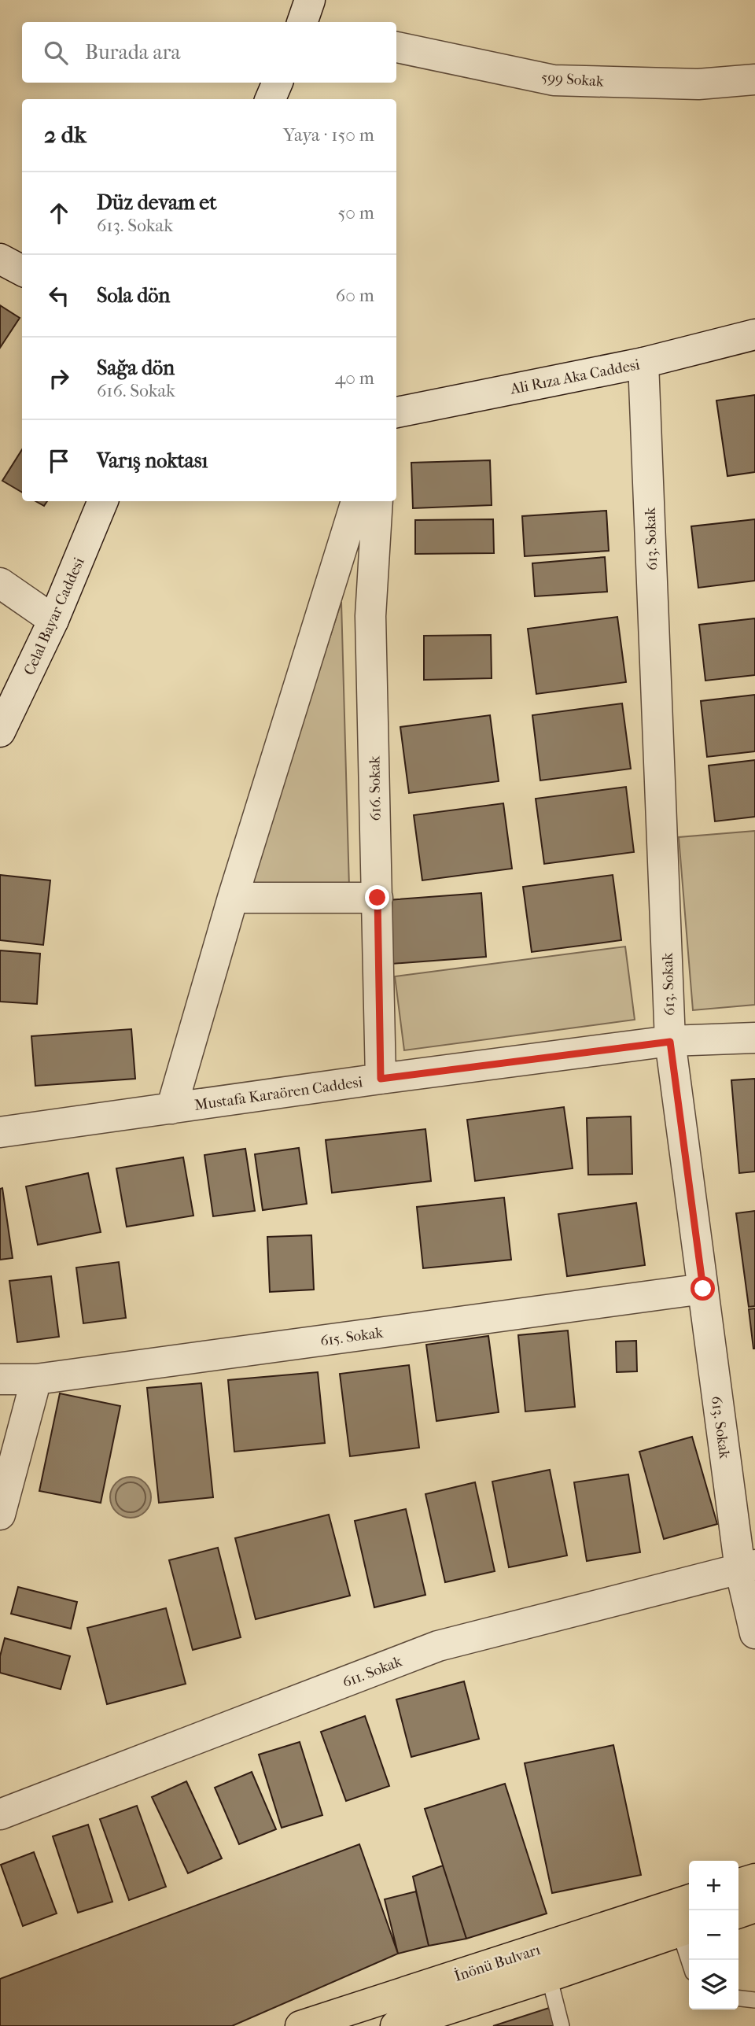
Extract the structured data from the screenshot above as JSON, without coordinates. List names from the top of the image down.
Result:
{
  "streets": {
    "main road": ["İnönü Bulvarı"],
    "street": [
      "599 Sokak",
      "Ali Rıza Aka Caddesi",
      "613. Sokak",
      "Celal Bayar Caddesi",
      "616. Sokak",
      "Mustafa Karaören Caddesi",
      "615. Sokak",
      "611. Sokak"
    ]
  },
  "crossings": [
    ["Ali Rıza Aka Caddesi", "613. Sokak"],
    ["613. Sokak", "Mustafa Karaören Caddesi"],
    ["613. Sokak", "615. Sokak"],
    ["613. Sokak", "611. Sokak"],
    ["616. Sokak", "Mustafa Karaören Caddesi"]
  ],
  "page": {
    "search": "Burada ara",
    "heading": ["2 dk", "Yaya · 150 m"],
    "list": [
      ["Düz devam et", "613. Sokak", "50 m"],
      ["Sola dön", "60 m"],
      ["Sağa dön", "616. Sokak", "40 m"],
      "Varış noktası"
    ],
    "map_buttons": ["+", "−"]
  }
}
